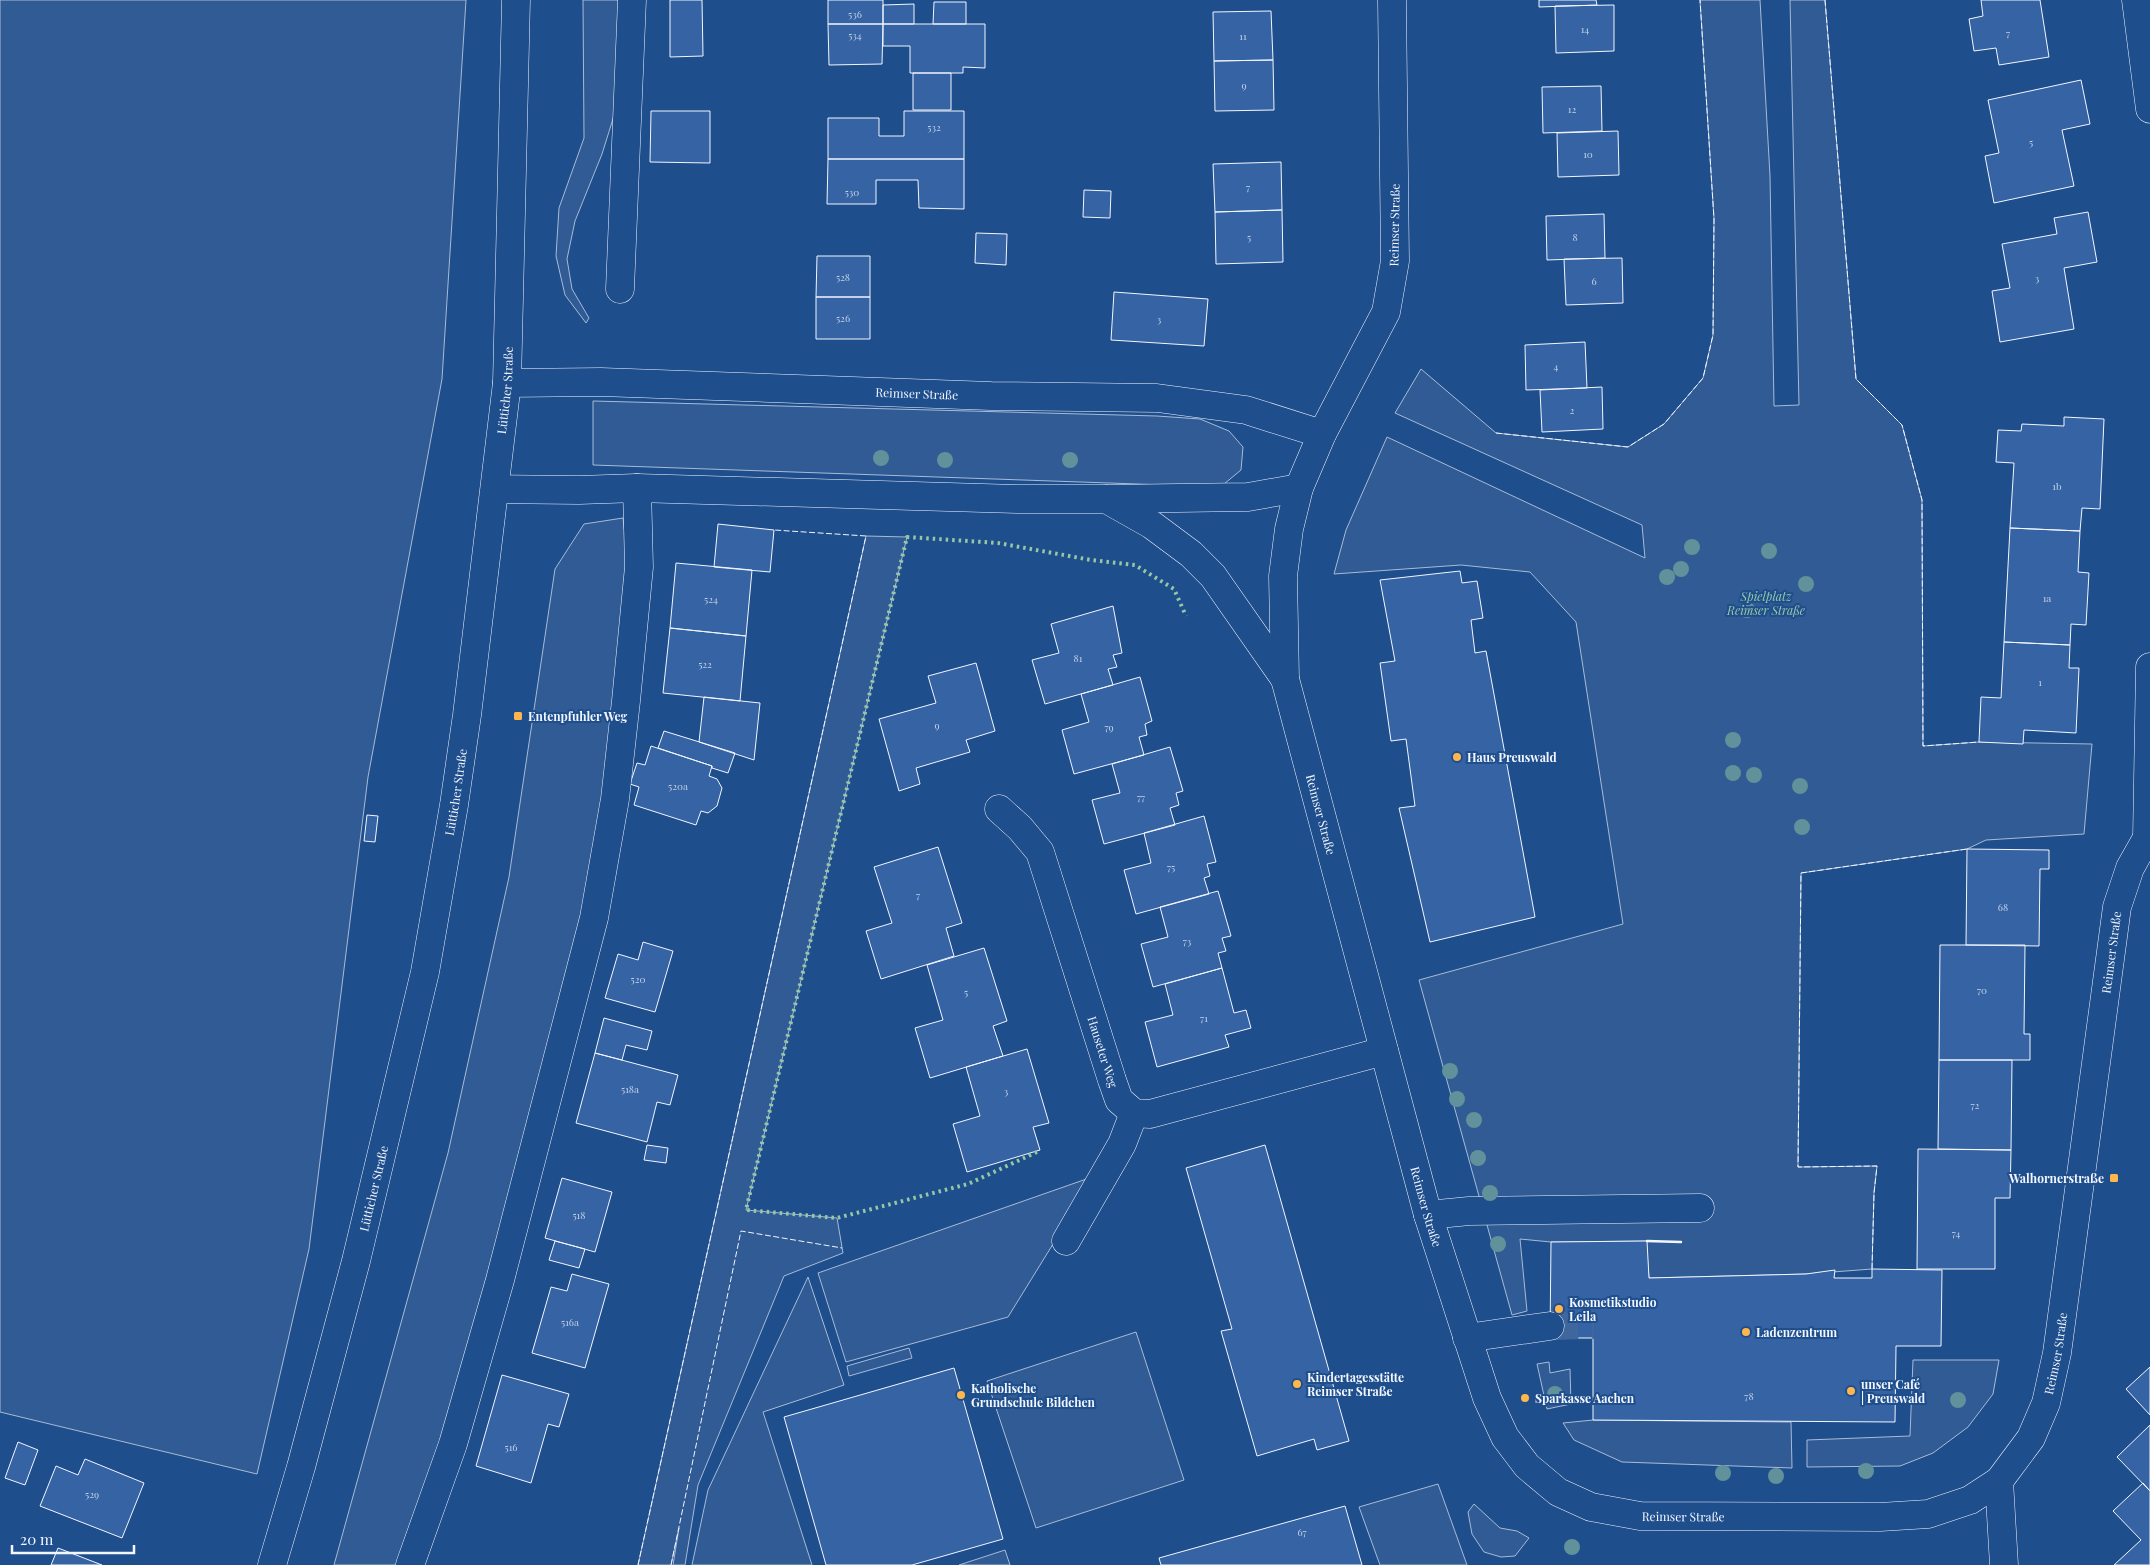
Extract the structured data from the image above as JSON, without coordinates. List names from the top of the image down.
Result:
{
  "streets": {
    "street": ["Reimser Straße", "Lütticher Straße", "Hauseter Weg"]
  },
  "crossings": [
    ["Reimser Straße", "Lütticher Straße"]
  ],
  "parks": ["Spielplatz Reimser Straße"],
  "places": {
    "transit": ["Entenpfuhler Weg", "Walhornerstraße"],
    "other": [
      "Haus Preuswald",
      "Kosmetikstudio Leila",
      "Ladenzentrum",
      "Kindertagesstätte Reimser Straße",
      "unser Café | Preuswald",
      "Katholische Grundschule Bildchen",
      "Sparkasse Aachen"
    ]
  },
  "house_numbers": [
    "536",
    "14",
    "7",
    "534",
    "11",
    "9",
    "12",
    "532",
    "5",
    "10",
    "7",
    "530",
    "5",
    "8",
    "528",
    "3",
    "6",
    "526",
    "3",
    "4",
    "2",
    "1b",
    "1a",
    "524",
    "81",
    "522",
    "1",
    "9",
    "79",
    "520a",
    "77",
    "75",
    "7",
    "68",
    "73",
    "520",
    "70",
    "5",
    "71",
    "518a",
    "3",
    "72",
    "518",
    "74",
    "516a",
    "78",
    "516",
    "529",
    "67"
  ],
  "scale_bar": "20 m"
}
